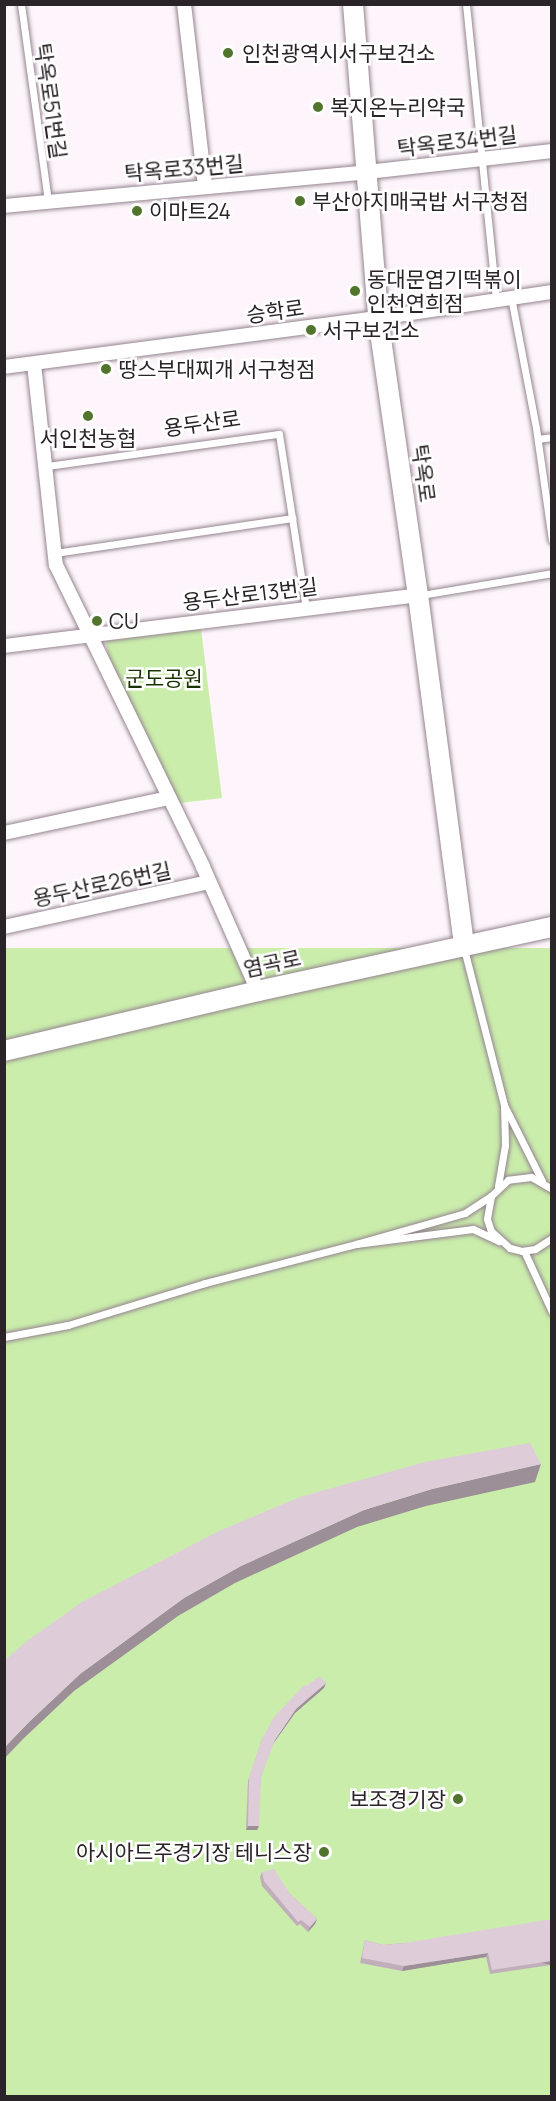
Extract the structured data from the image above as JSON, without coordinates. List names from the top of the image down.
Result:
{
  "streets": {
    "street": [
      "탁옥로34번길",
      "탁옥로33번길",
      "승학로",
      "탁옥로",
      "용두산로13번길",
      "용두산로26번길",
      "염곡로"
    ],
    "lane": ["탁옥로51번길", "용두산로"]
  },
  "crossings": [
    ["탁옥로51번길", "탁옥로33번길"],
    ["탁옥로34번길", "탁옥로33번길"],
    ["탁옥로34번길", "탁옥로"],
    ["탁옥로33번길", "탁옥로"],
    ["승학로", "탁옥로"],
    ["용두산로", "용두산로13번길"],
    ["탁옥로", "용두산로13번길"],
    ["탁옥로", "염곡로"]
  ],
  "parks": ["군도공원"],
  "places": [
    "인천광역시서구보건소",
    "복지온누리약국",
    "부산아지매국밥 서구청점",
    "이마트24",
    "동대문엽기떡볶이 인천연희점",
    "서구보건소",
    "땅스부대찌개 서구청점",
    "서인천농협",
    "CU",
    "보조경기장",
    "아시아드주경기장 테니스장"
  ]
}
